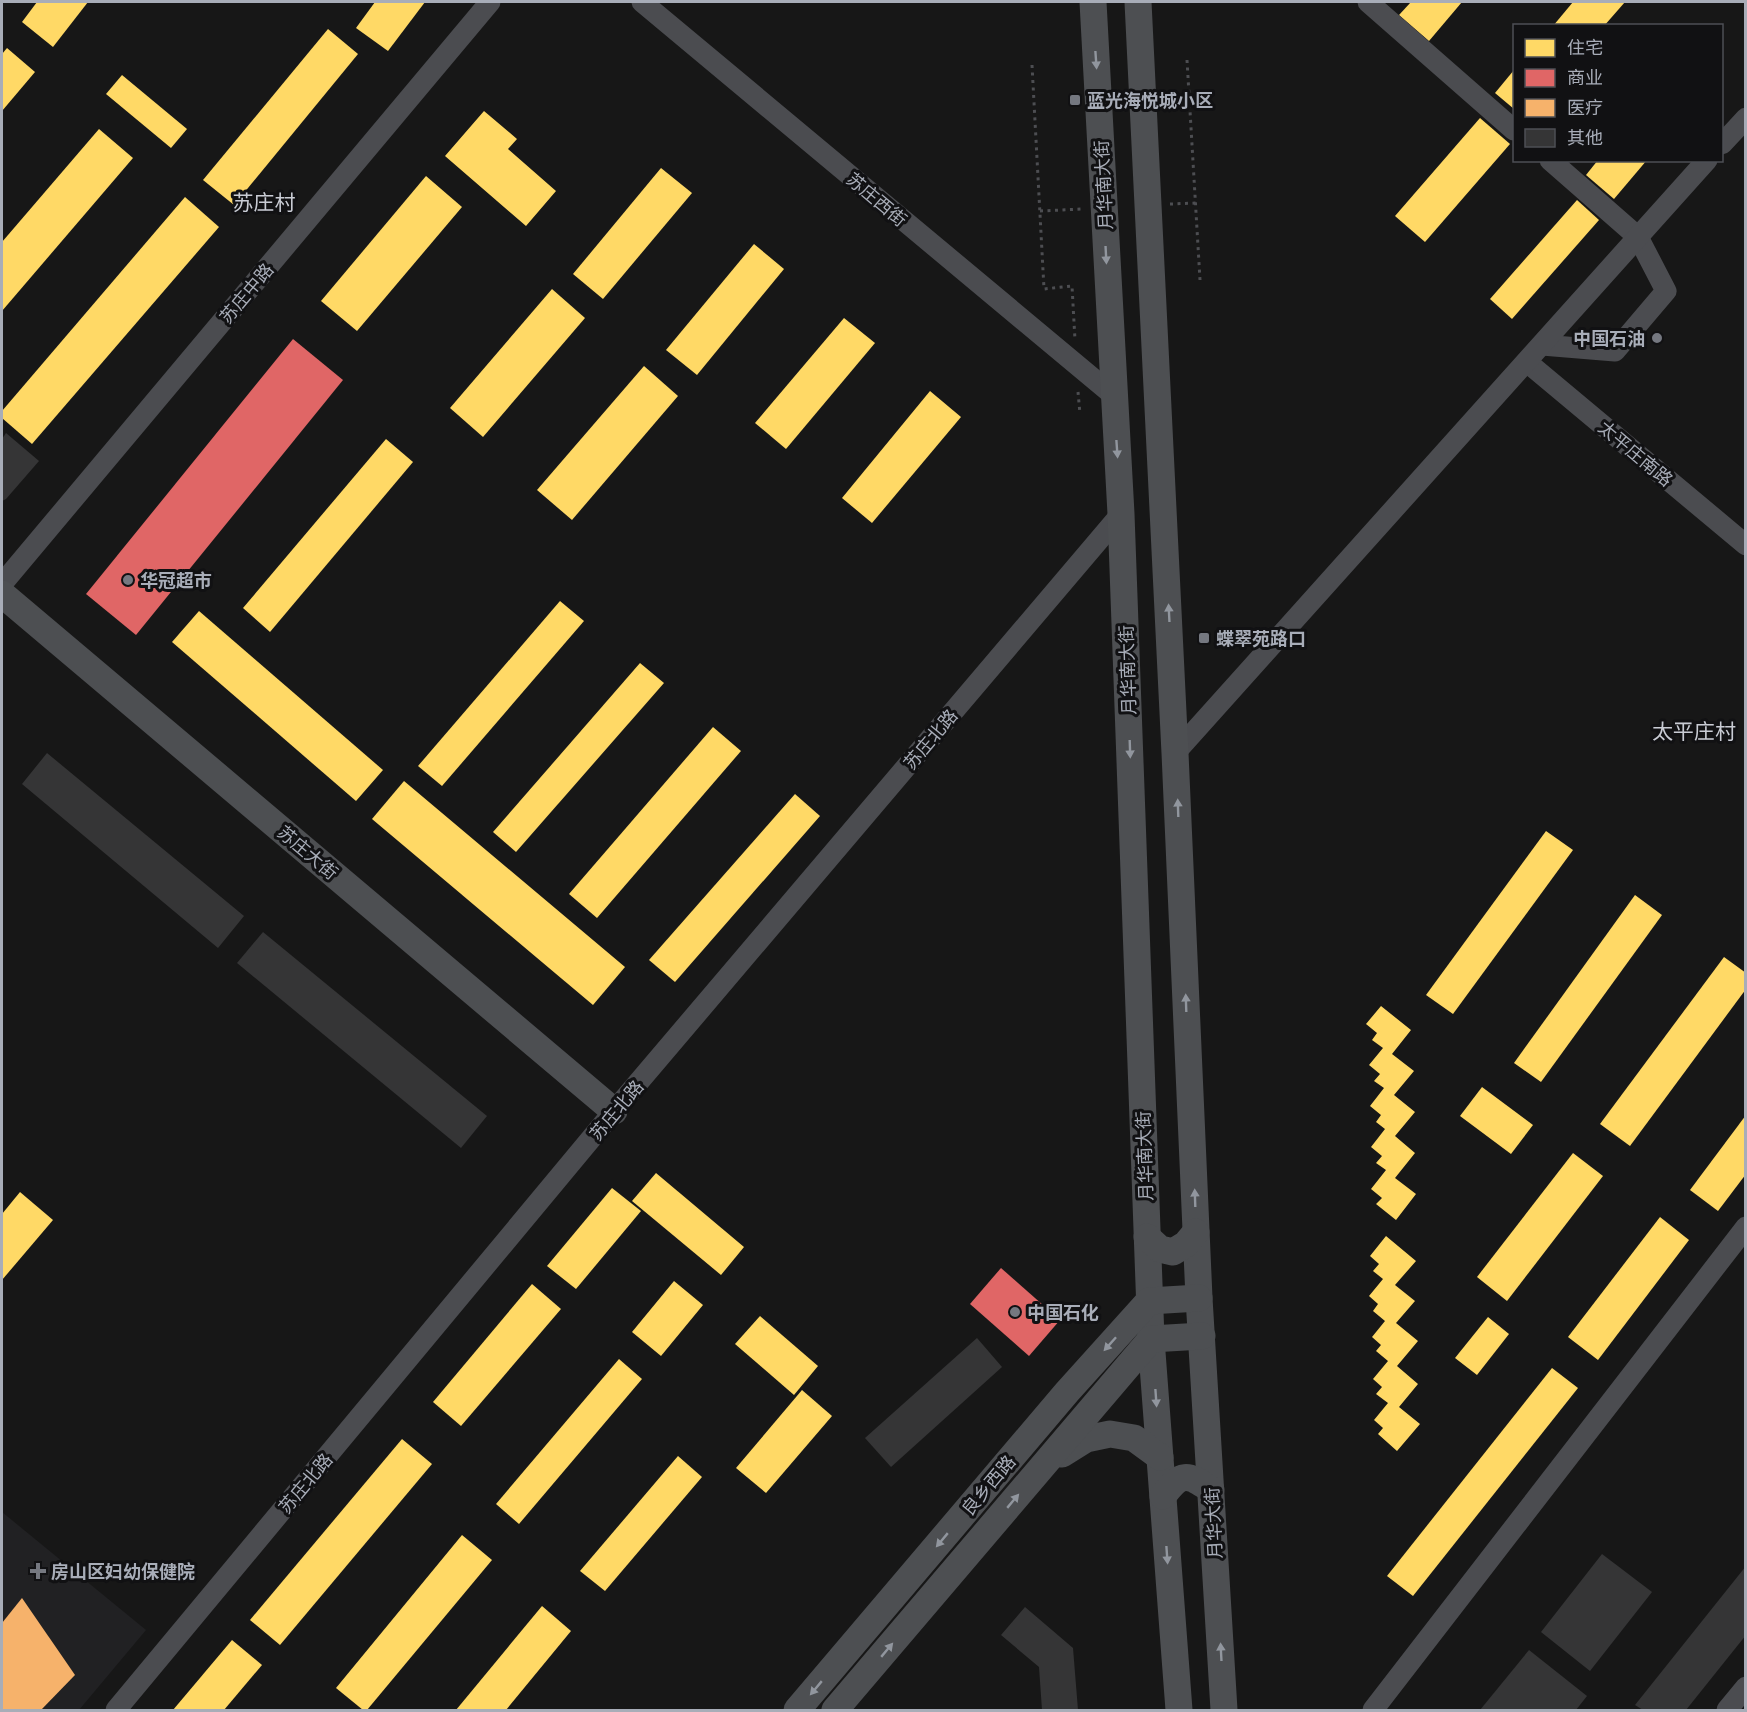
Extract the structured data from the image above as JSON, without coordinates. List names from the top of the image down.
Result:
{
  "streets": {
    "main road": [
      "月华南大街",
      "苏庄大街",
      "良乡西路",
      "月华大街"
    ],
    "street": [
      "苏庄西街",
      "苏庄中路",
      "太平庄南路",
      "苏庄北路"
    ]
  },
  "crossings": [
    ["月华南大街", "苏庄西街"],
    ["月华南大街", "苏庄北路"],
    ["月华南大街", "良乡西路"],
    ["苏庄北路", "苏庄大街"]
  ],
  "districts": ["苏庄村", "太平庄村"],
  "places": {
    "transit": ["蓝光海悦城小区", "蝶翠苑路口"],
    "other": ["中国石油", "华冠超市", "中国石化"],
    "health": ["房山区妇幼保健院"]
  },
  "legend": [
    "住宅",
    "商业",
    "医疗",
    "其他"
  ]
}
